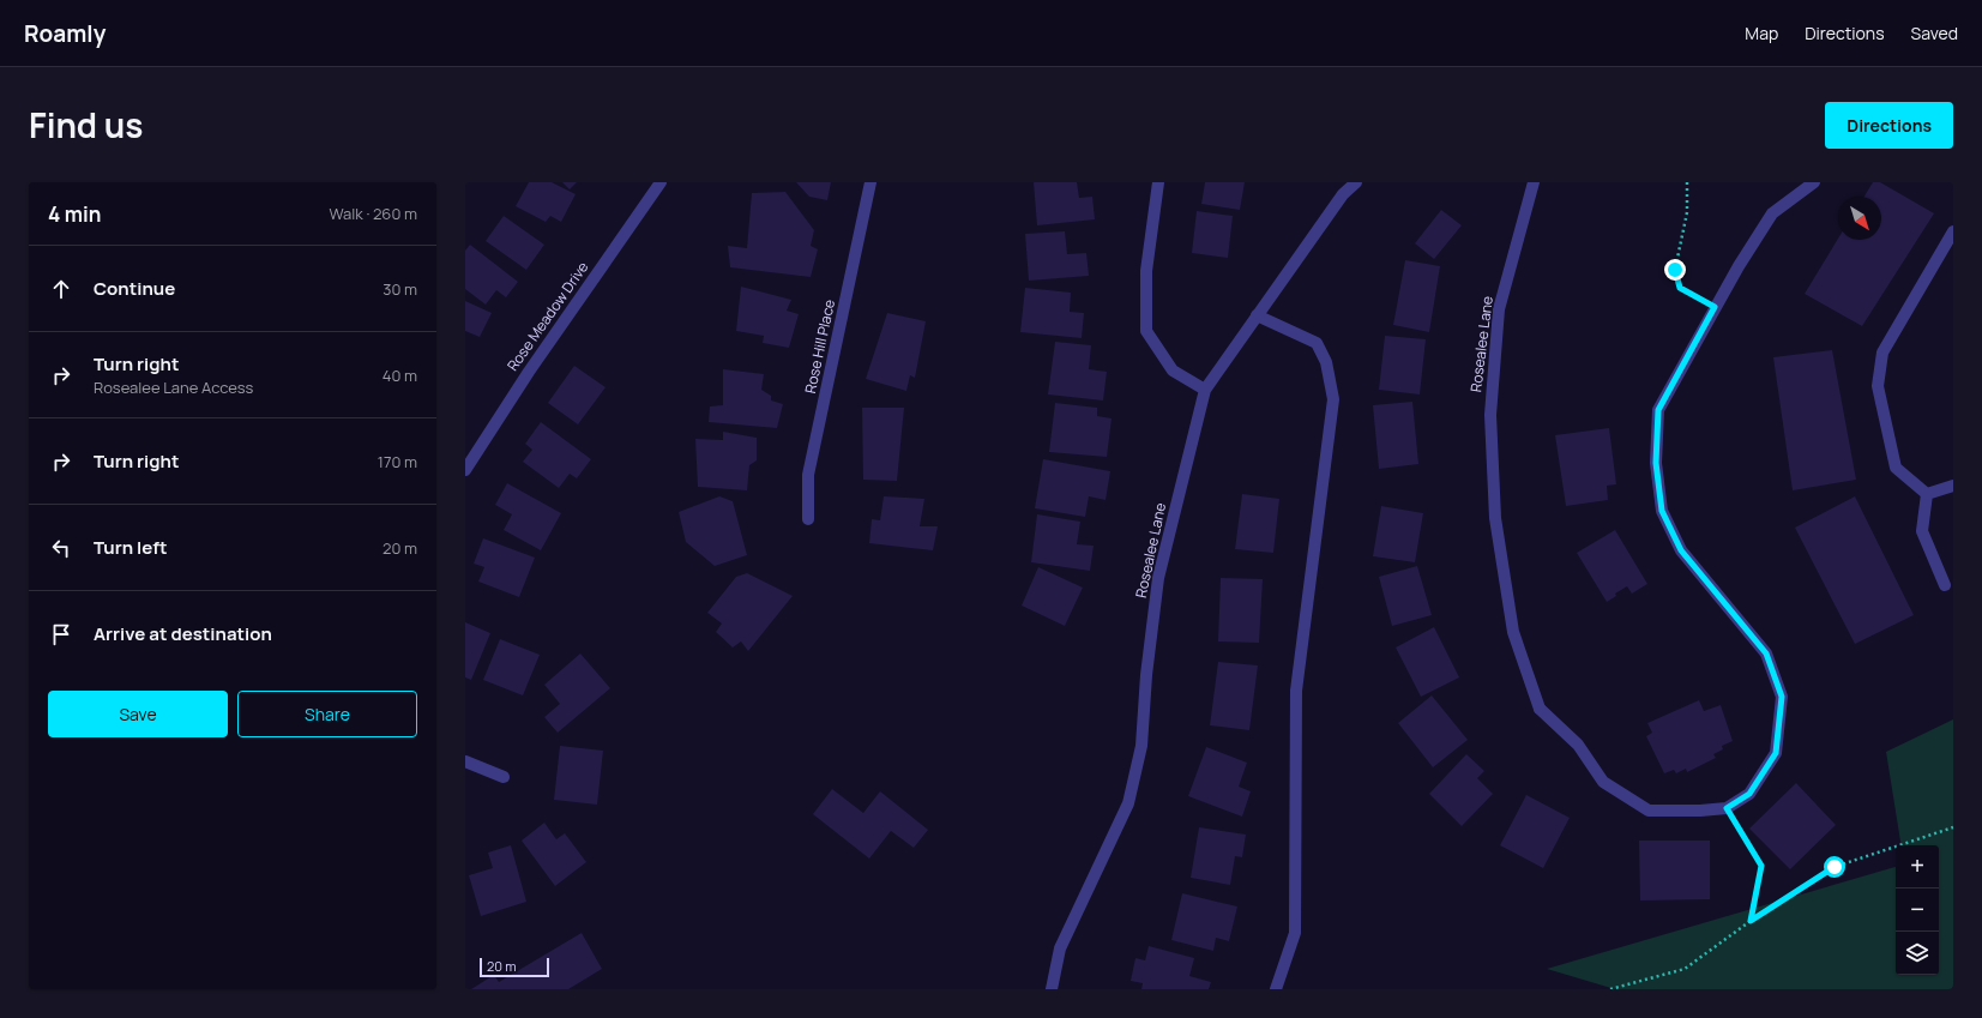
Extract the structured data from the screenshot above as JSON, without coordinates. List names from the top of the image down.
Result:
{
  "streets": {
    "street": ["Rose Meadow Drive", "Rosealee Lane", "Rose Hill Place"]
  },
  "scale_bar": "20 m",
  "north": "bottom right",
  "page": {
    "header": "Roamly",
    "nav": ["Map", "Directions", "Saved"],
    "title": "Find us",
    "buttons": [
      "Directions",
      ["Save", "Share"]
    ],
    "heading": ["4 min", "Walk · 260 m"],
    "list": [
      ["Continue", "30 m"],
      ["Turn right", "Rosealee Lane Access", "40 m"],
      ["Turn right", "170 m"],
      ["Turn left", "20 m"],
      "Arrive at destination"
    ],
    "map_buttons": ["+", "−"],
    "scale": "20 m"
  }
}
